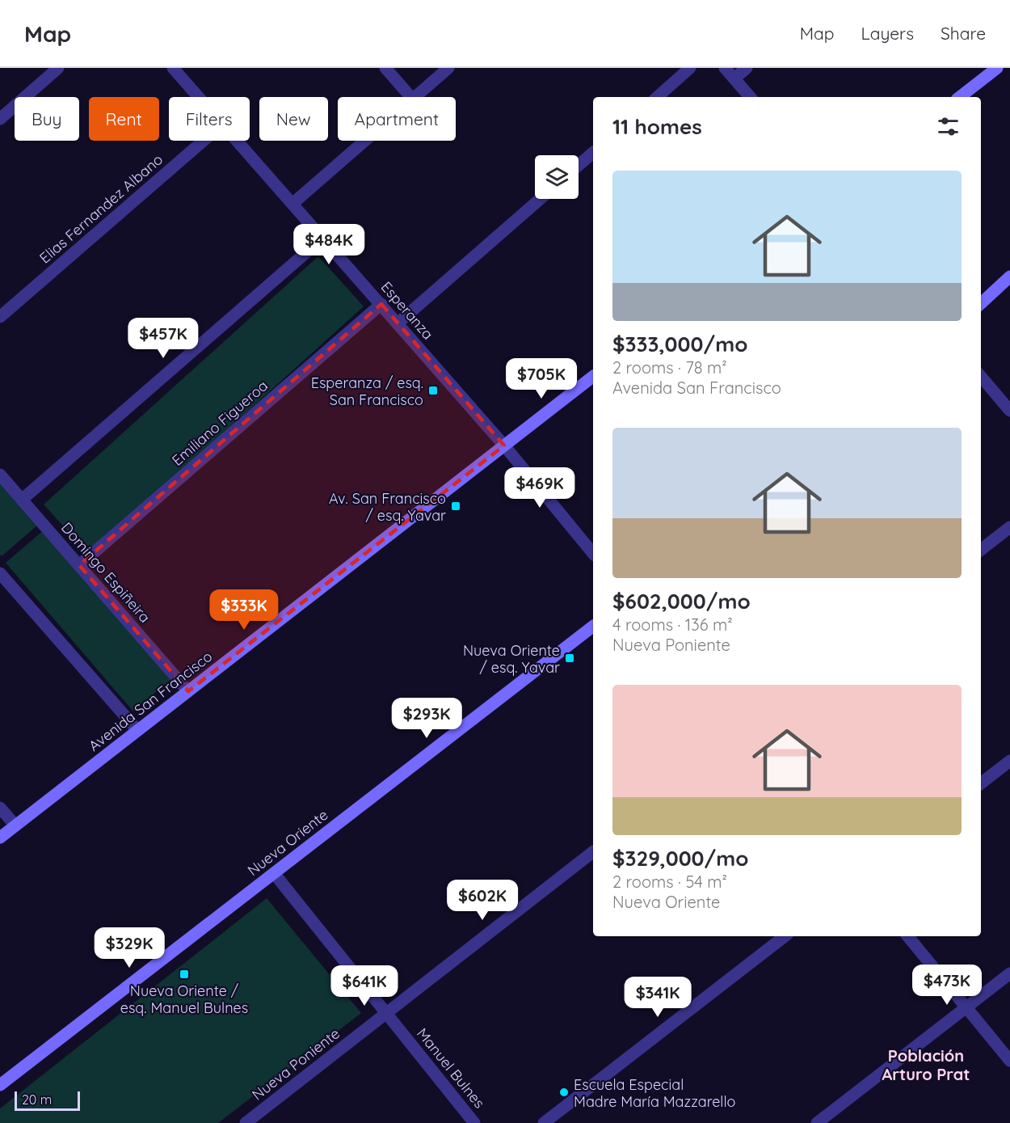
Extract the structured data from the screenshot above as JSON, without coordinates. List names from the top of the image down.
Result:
{
  "streets": {
    "main road": ["Avenida San Francisco", "Nueva Oriente"],
    "street": [
      "Elias Fernandez Albano",
      "Esperanza",
      "Emiliano Figueroa",
      "Domingo Espiñeira",
      "Nueva Poniente",
      "Manuel Bulnes"
    ]
  },
  "crossings": [
    ["Esperanza", "Emiliano Figueroa"],
    ["Esperanza", "Avenida San Francisco"],
    ["Emiliano Figueroa", "Domingo Espiñeira"],
    ["Domingo Espiñeira", "Avenida San Francisco"],
    ["Nueva Oriente", "Manuel Bulnes"],
    ["Nueva Poniente", "Manuel Bulnes"]
  ],
  "districts": ["Población Arturo Prat"],
  "places": {
    "transit": [
      "Esperanza / esq. San Francisco",
      "Av. San Francisco / esq. Yavar",
      "Nueva Oriente / esq. Yavar",
      "Nueva Oriente / esq. Manuel Bulnes"
    ],
    "other": ["Escuela Especial Madre María Mazzarello"]
  },
  "scale_bar": "20 m",
  "page": {
    "header": "Map",
    "nav": ["Map", "Layers", "Share"],
    "chip": [
      "Buy",
      "Rent",
      "Filters",
      "New",
      "Apartment"
    ],
    "heading": "11 homes",
    "list": [
      {
        "name": "$333,000/mo",
        "note": "2 rooms · 78 m² · Avenida San Francisco"
      },
      {
        "name": "$602,000/mo",
        "note": "4 rooms · 136 m² · Nueva Poniente"
      },
      {
        "name": "$329,000/mo",
        "note": "2 rooms · 54 m² · Nueva Oriente"
      }
    ],
    "price": [
      "$484K",
      "$457K",
      "$705K",
      "$469K",
      "$333K",
      "$293K",
      "$602K",
      "$329K",
      "$473K",
      "$641K",
      "$341K"
    ],
    "scale": "20 m"
  }
}
